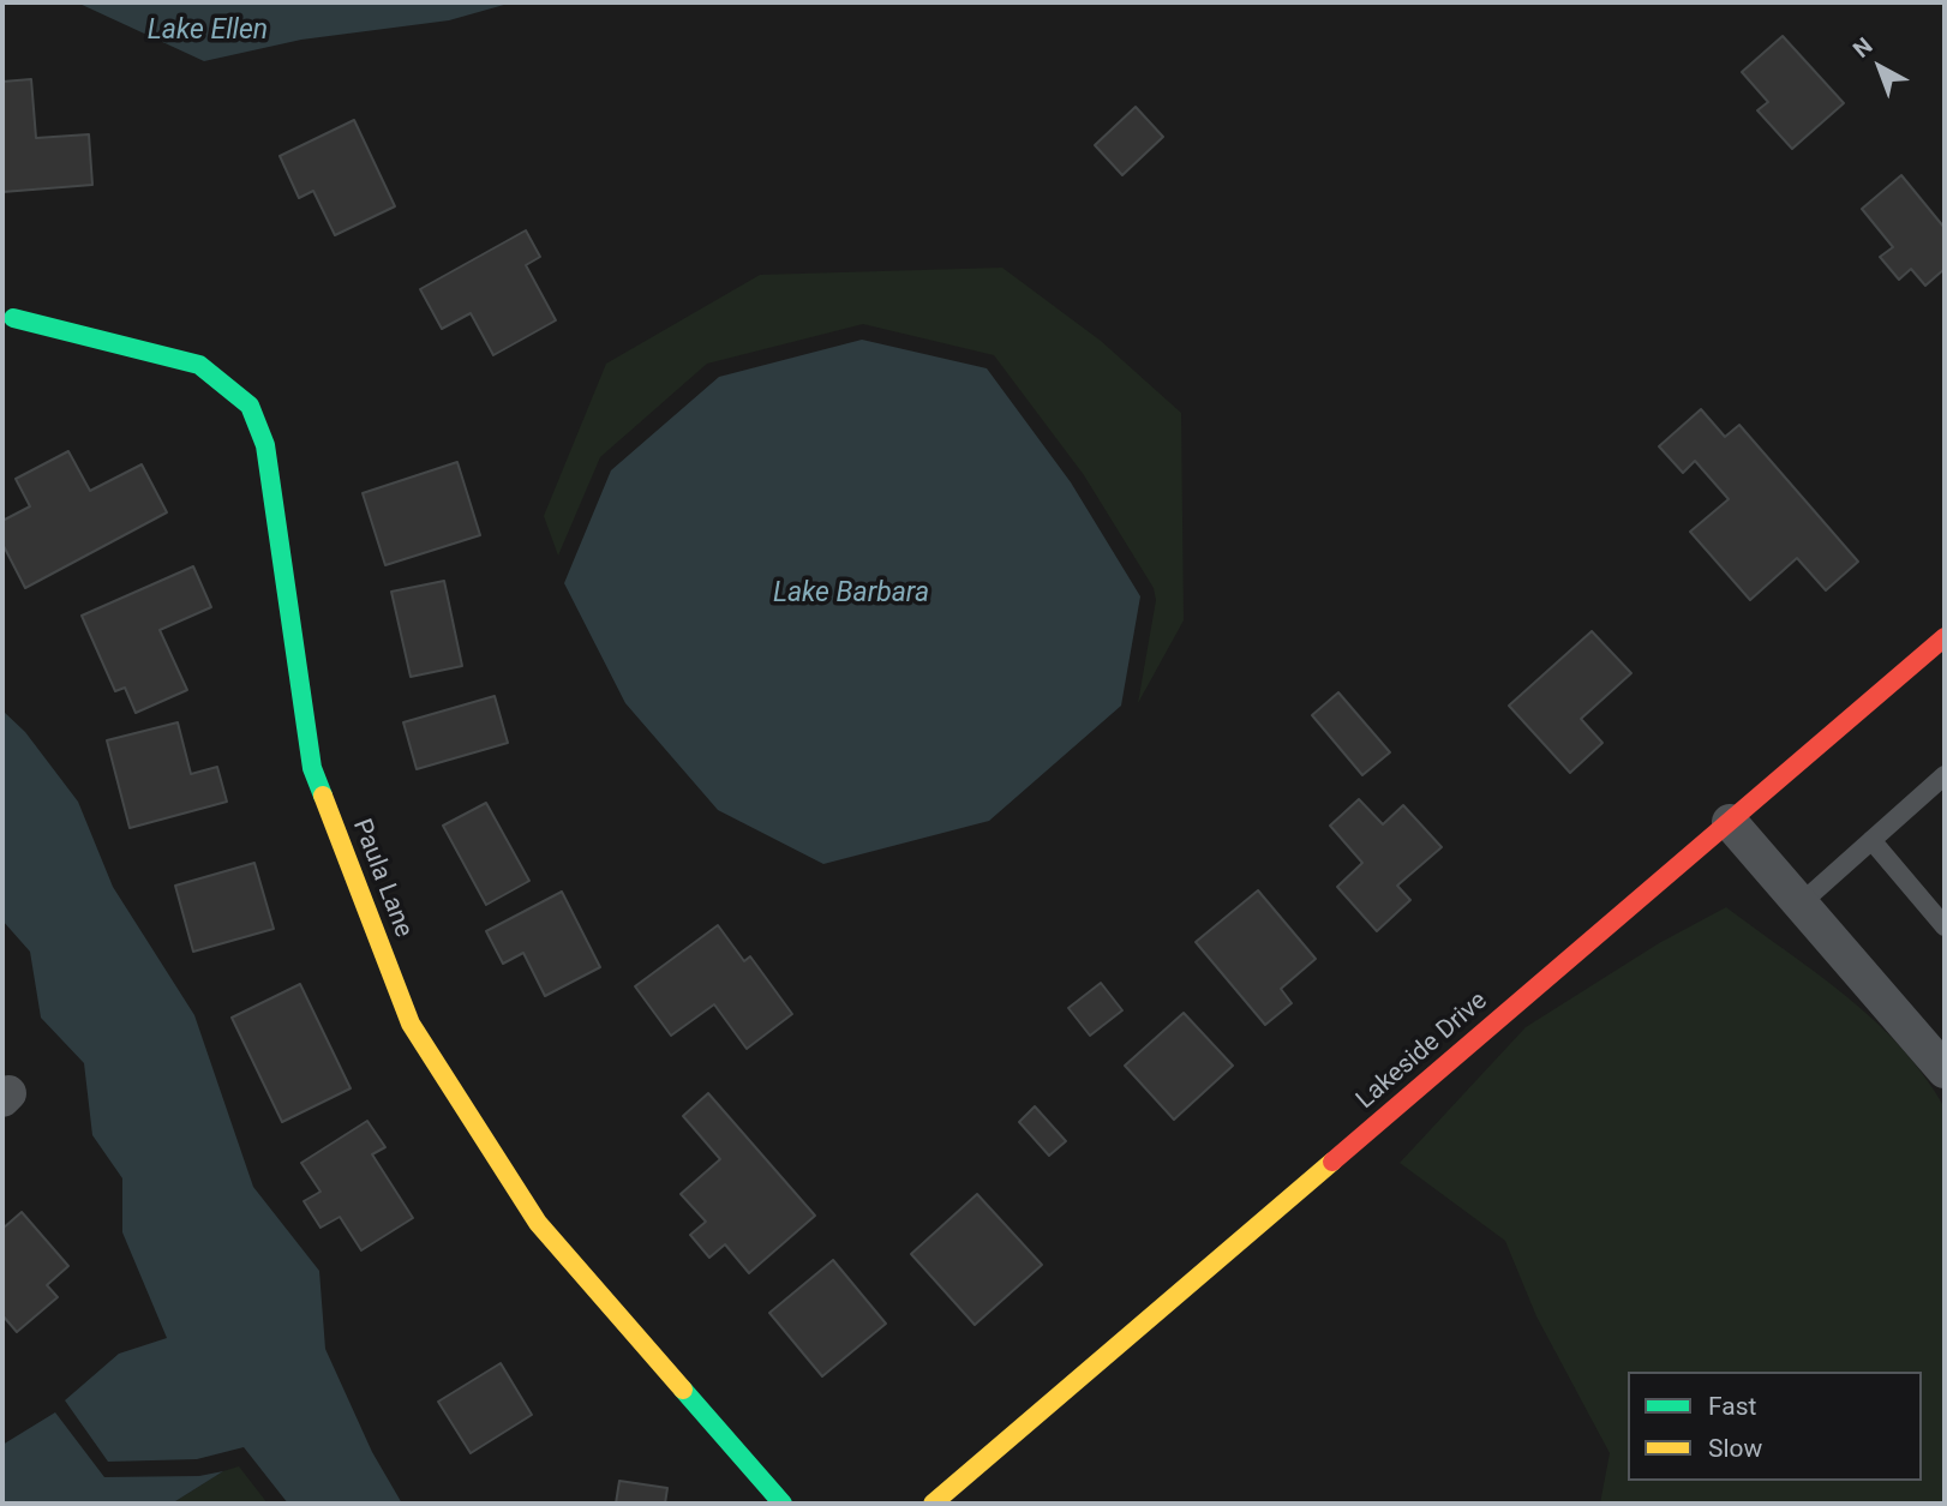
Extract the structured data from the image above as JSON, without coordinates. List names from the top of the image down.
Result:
{
  "streets": {
    "street": ["Paula Lane", "Lakeside Drive"]
  },
  "water": ["Lake Ellen", "Lake Barbara"],
  "legend": ["Fast", "Slow"],
  "north": "top left"
}
